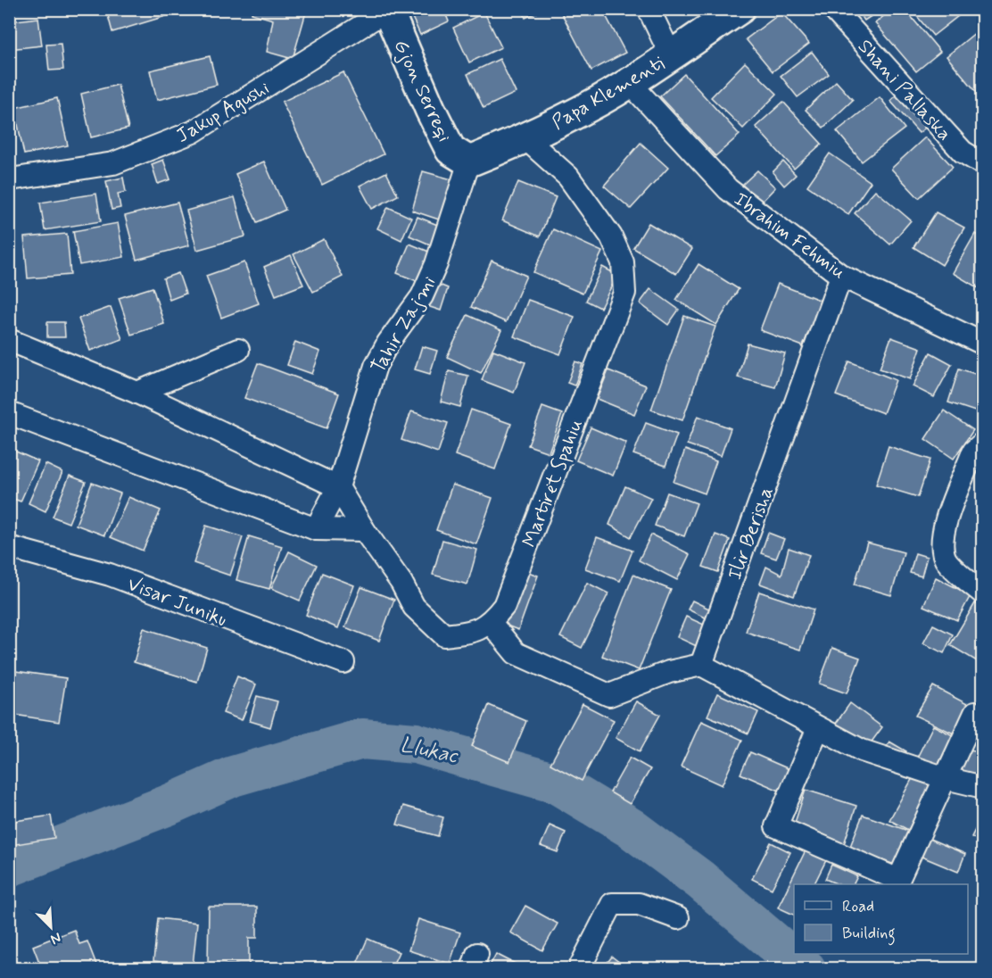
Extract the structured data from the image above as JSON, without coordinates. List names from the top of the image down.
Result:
{
  "streets": {
    "street": [
      "Shani Pallaska",
      "Gjon Serreqi",
      "Papa Klementi",
      "Jakup Agushi",
      "Ibrahim Fehmiu",
      "Tahir Zajmi",
      "Martirët Spahiu",
      "Ilir Berisha",
      "Visar Juniku"
    ]
  },
  "crossings": [
    ["Gjon Serreqi", "Papa Klementi"],
    ["Gjon Serreqi", "Jakup Agushi"],
    ["Gjon Serreqi", "Tahir Zajmi"],
    ["Papa Klementi", "Ibrahim Fehmiu"],
    ["Papa Klementi", "Tahir Zajmi"],
    ["Papa Klementi", "Martirët Spahiu"],
    ["Ibrahim Fehmiu", "Ilir Berisha"]
  ],
  "water": ["Llukac"],
  "legend": ["Road", "Building"],
  "north": "bottom right"
}
